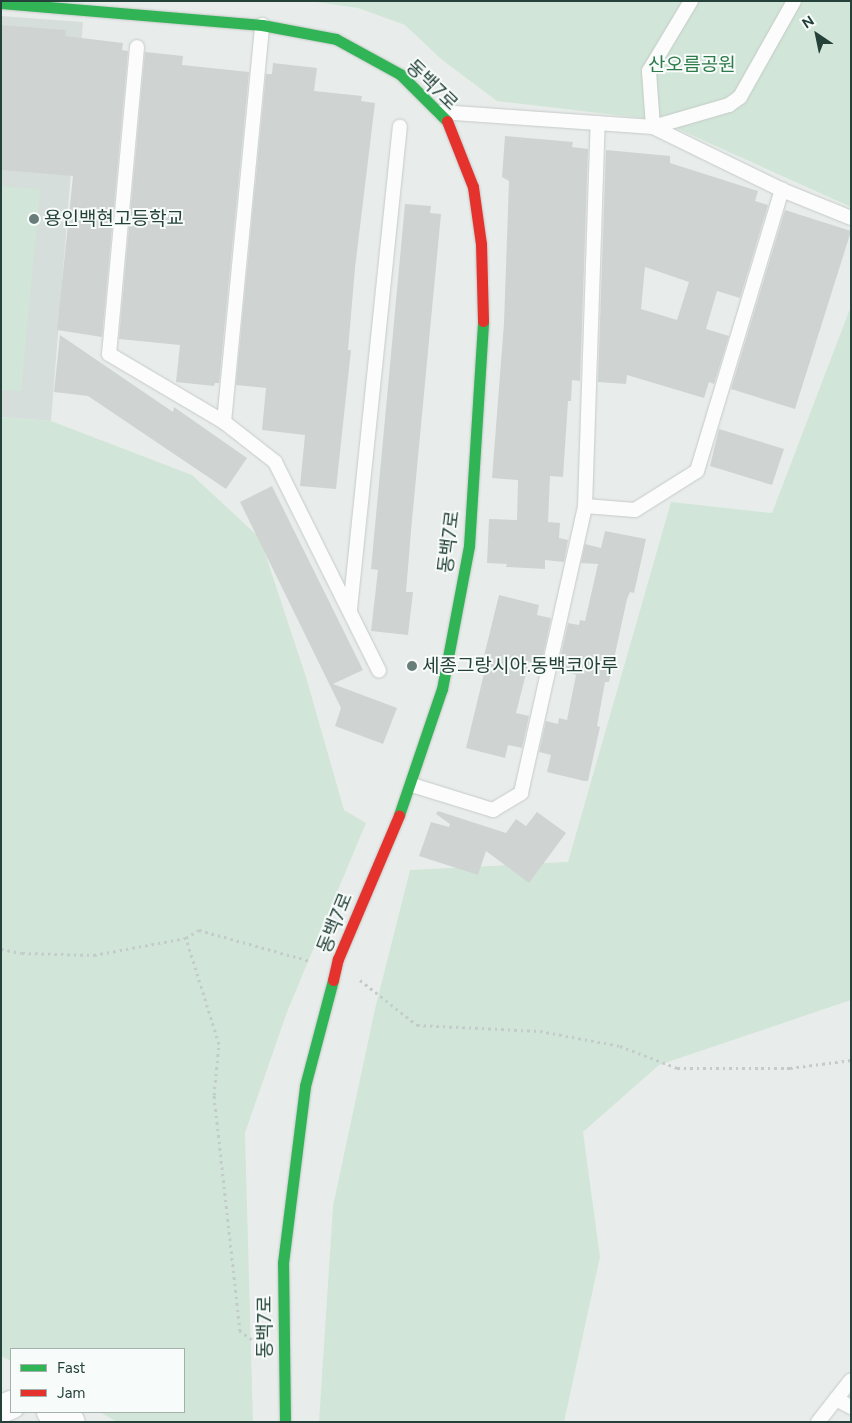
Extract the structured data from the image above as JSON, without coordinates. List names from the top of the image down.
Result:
{
  "streets": {
    "street": ["동백7로"]
  },
  "parks": ["산오름공원"],
  "places": ["용인백현고등학교", "세종그랑시아.동백코아루"],
  "legend": ["Fast", "Jam"],
  "north": "top left"
}
